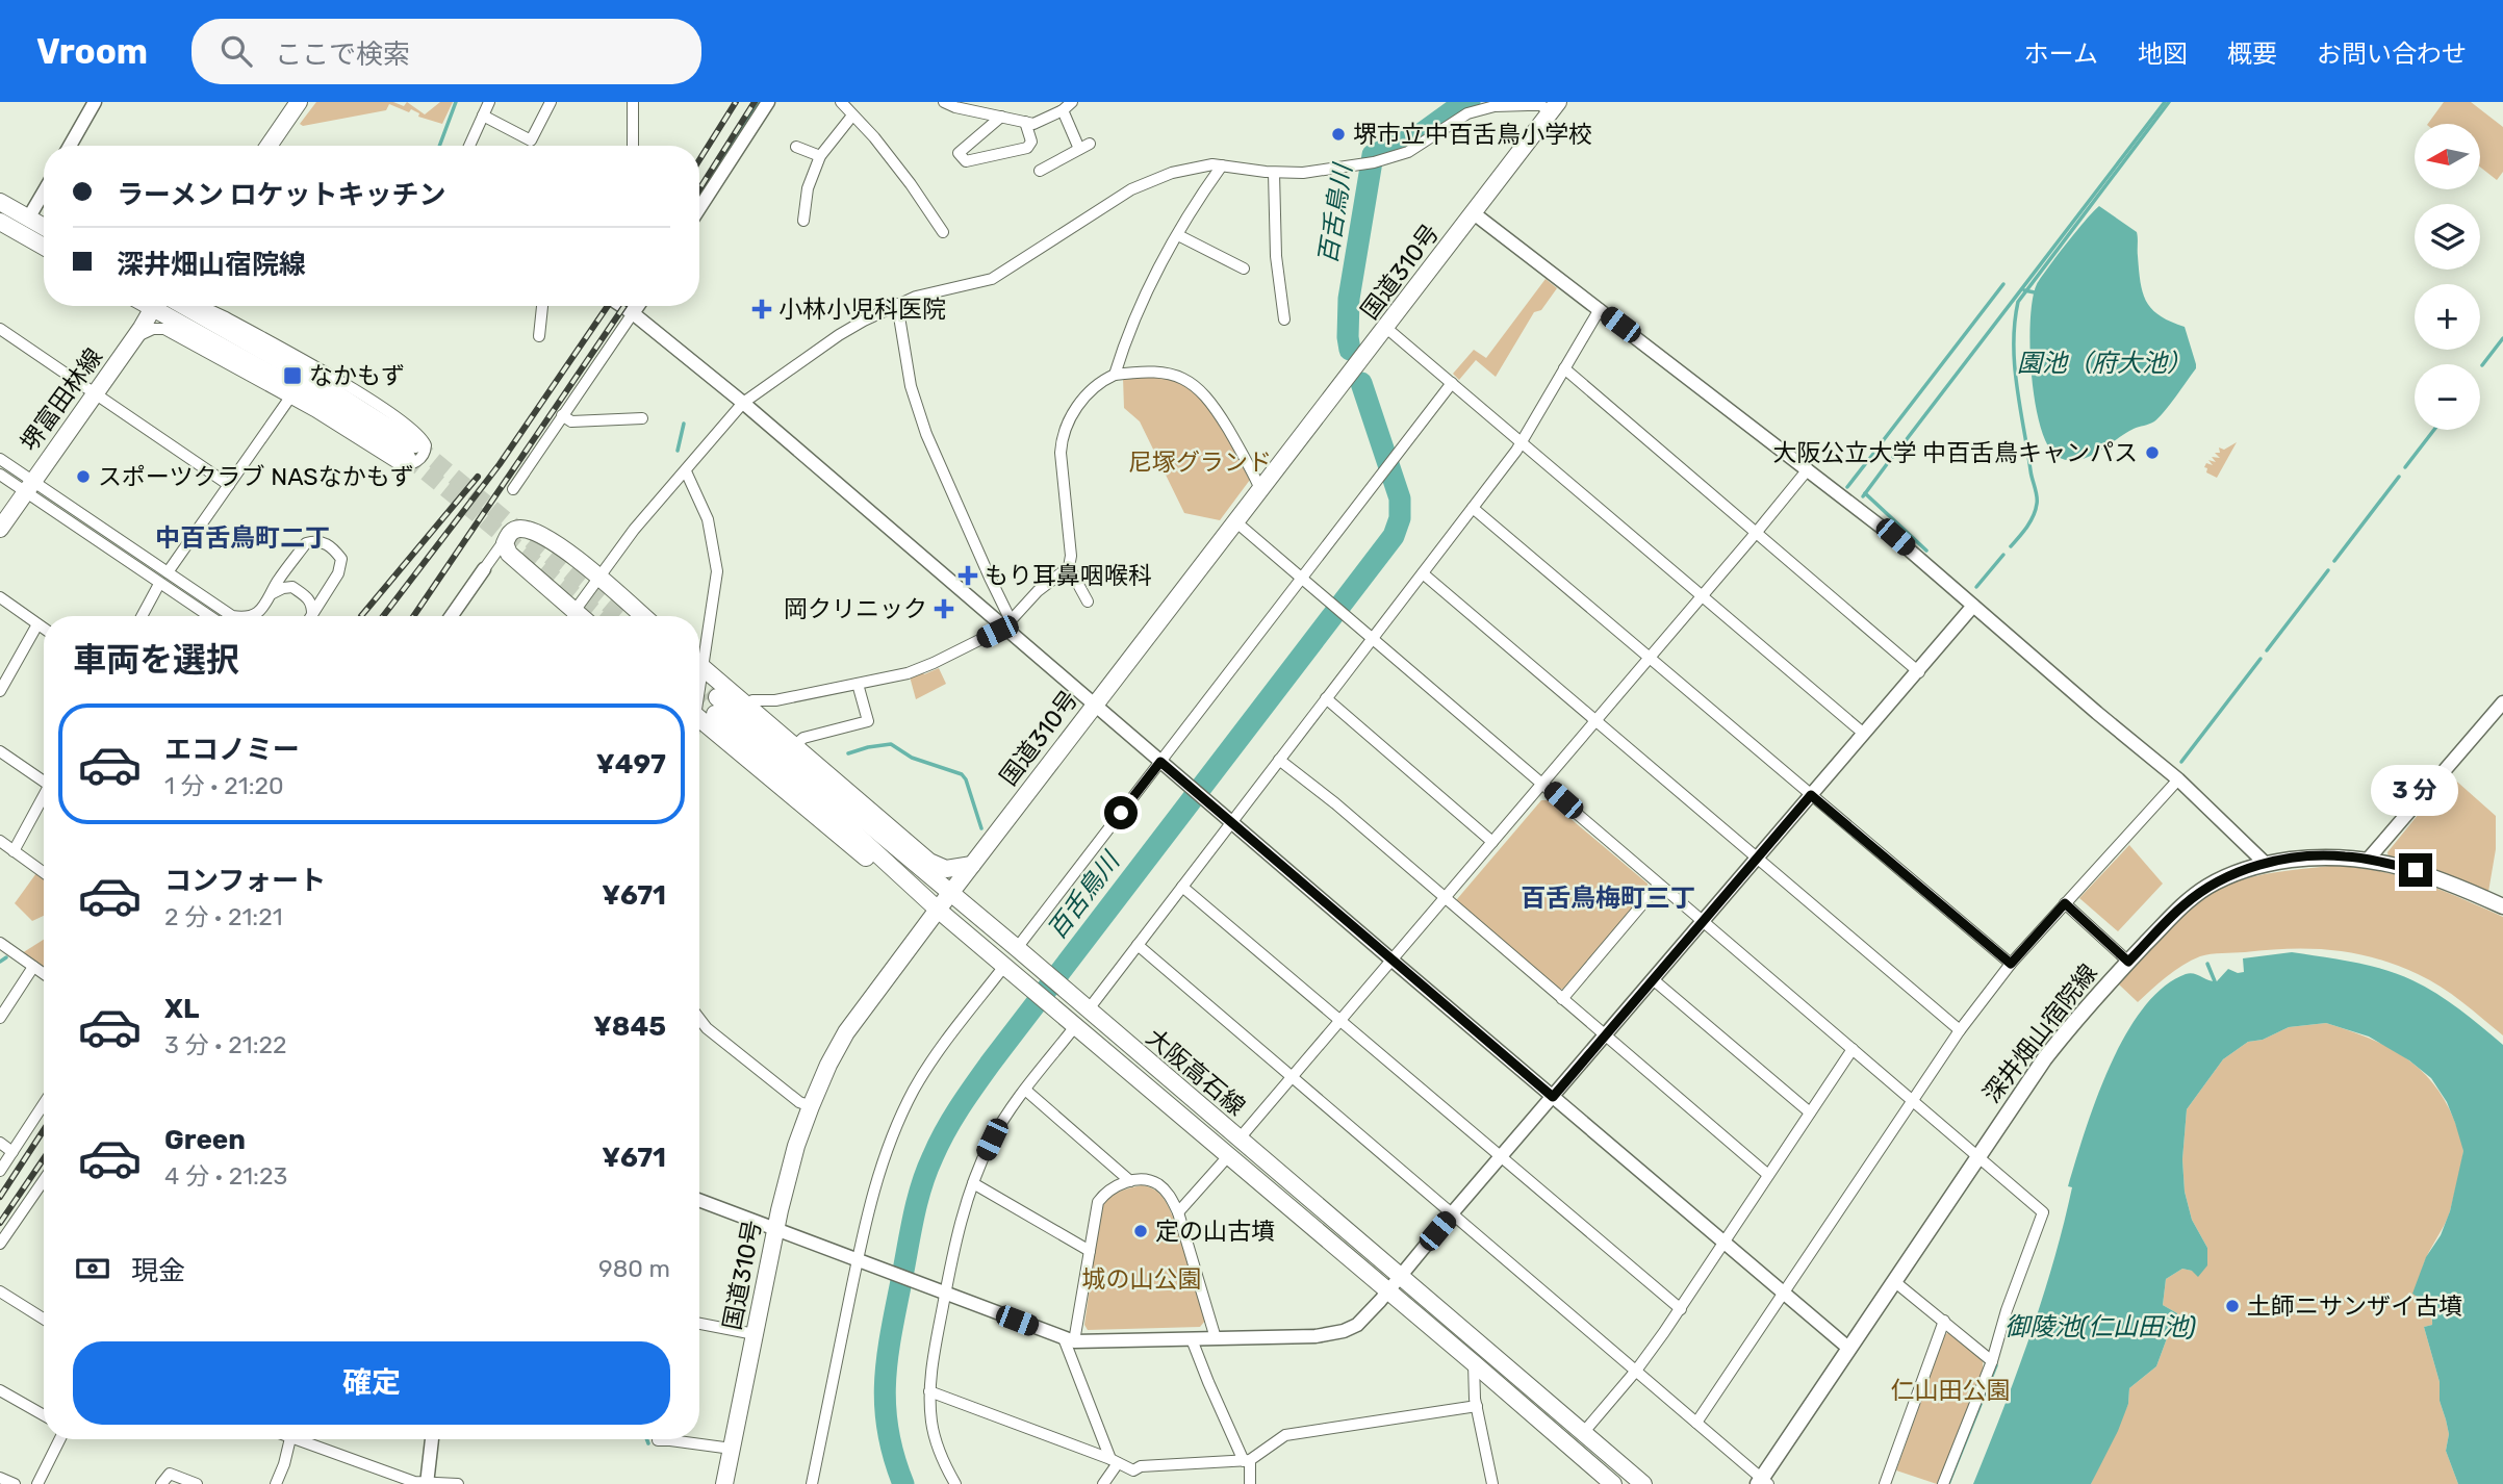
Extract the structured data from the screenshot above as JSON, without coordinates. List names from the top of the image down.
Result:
{
  "streets": {
    "main road": [
      "国道310号",
      "堺富田林線",
      "深井畑山宿院線",
      "大阪高石線"
    ]
  },
  "crossings": [
    ["国道310号", "大阪高石線"]
  ],
  "districts": ["中百舌鳥町二丁", "百舌鳥梅町三丁"],
  "water": ["百舌鳥川", "園池（府大池）", "御陵池(仁山田池)"],
  "parks": ["尼塚グランド", "城の山公園", "仁山田公園"],
  "places": {
    "other": [
      "堺市立中百舌鳥小学校",
      "大阪公立大学 中百舌鳥キャンパス",
      "スポーツクラブ NASなかもず",
      "定の山古墳",
      "土師ニサンザイ古墳"
    ],
    "health": ["小林小児科医院", "もり耳鼻咽喉科", "岡クリニック"],
    "transit": ["なかもず"]
  },
  "north": "left",
  "page": {
    "header": "Vroom",
    "search": "ここで検索",
    "nav": [
      "ホーム",
      "地図",
      "概要",
      "お問い合わせ"
    ],
    "map_buttons": ["+", "−"],
    "banner": ["ラーメン ロケットキッチン", "深井畑山宿院線"],
    "heading": "車両を選択",
    "list": [
      {
        "name": "エコノミー",
        "note": "1 分 · 21:20",
        "value": "¥497"
      },
      {
        "name": "コンフォート",
        "note": "2 分 · 21:21",
        "value": "¥671"
      },
      {
        "name": "XL",
        "note": "3 分 · 21:22",
        "value": "¥845"
      },
      {
        "name": "Green",
        "note": "4 分 · 21:23",
        "value": "¥671"
      }
    ],
    "bubble": "3 分",
    "pay": ["現金", "980 m"],
    "buttons": "確定"
  }
}
